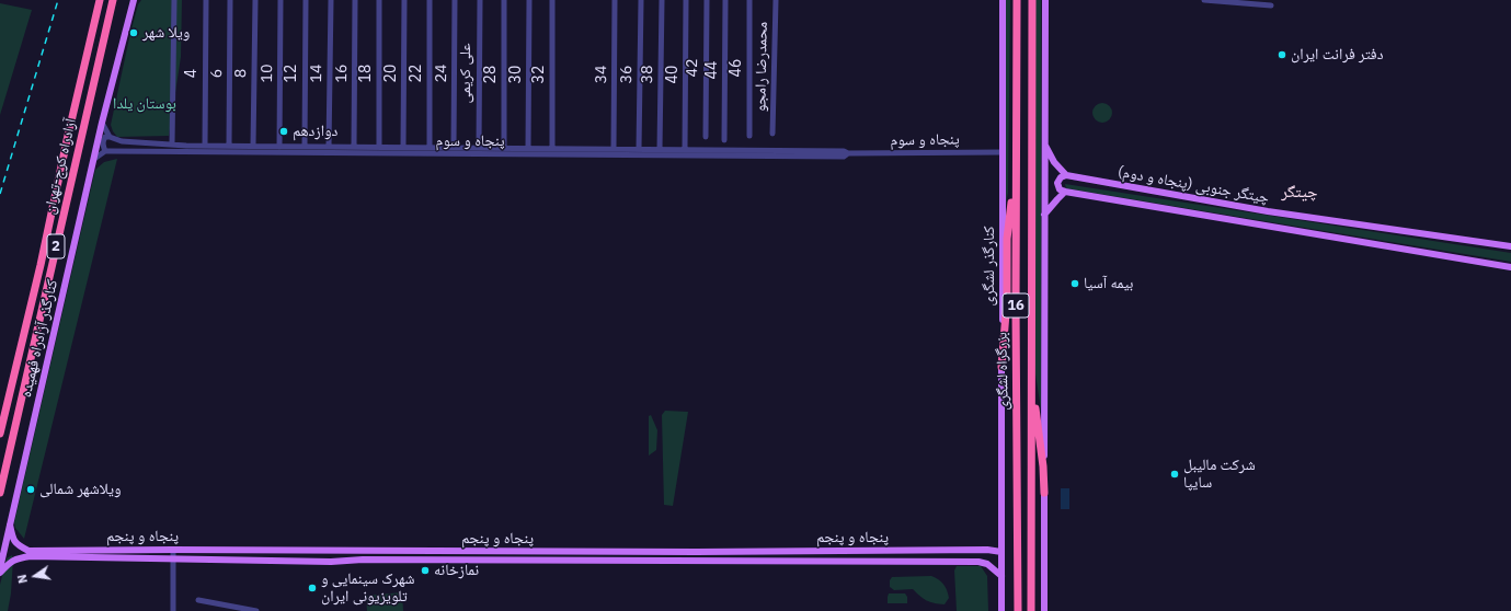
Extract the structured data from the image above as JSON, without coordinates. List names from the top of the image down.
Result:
{
  "streets": {
    "highway": [
      "16",
      "آزادراه کرج-تهران",
      "2",
      "بزرگراه لشگری"
    ],
    "main road": [
      "چیتگر جنوبی (پنجاه و دوم)",
      "کنارگذر لشگری",
      "کنارگذر آزادراه فهمیده",
      "پنجاه و پنجم"
    ],
    "street": [
      "محمدرضا رامجو",
      "42",
      "46",
      "44",
      "4",
      "6",
      "8",
      "10",
      "12",
      "14",
      "18",
      "20",
      "22",
      "24",
      "علی کریمی",
      "28",
      "30",
      "32",
      "34",
      "36",
      "38",
      "40",
      "پنجاه و سوم"
    ]
  },
  "crossings": [
    ["4", "پنجاه و سوم"],
    ["6", "پنجاه و سوم"],
    ["8", "پنجاه و سوم"],
    ["10", "پنجاه و سوم"],
    ["12", "پنجاه و سوم"],
    ["14", "پنجاه و سوم"],
    ["16", "پنجاه و سوم"],
    ["18", "پنجاه و سوم"],
    ["20", "پنجاه و سوم"],
    ["22", "پنجاه و سوم"],
    ["24", "پنجاه و سوم"],
    ["علی کریمی", "پنجاه و سوم"],
    ["28", "پنجاه و سوم"],
    ["30", "پنجاه و سوم"],
    ["32", "پنجاه و سوم"],
    ["34", "پنجاه و سوم"],
    ["36", "پنجاه و سوم"],
    ["38", "پنجاه و سوم"],
    ["40", "پنجاه و سوم"],
    ["پنجاه و سوم", "کنارگذر لشگری"],
    ["کنارگذر لشگری", "پنجاه و پنجم"]
  ],
  "districts": ["چیتگر"],
  "parks": ["بوستان یلدا"],
  "places": [
    "ویلا شهر",
    "دفتر فرانت ایران",
    "دوازدهم",
    "بیمه آسیا",
    "شرکت مالیبل سایپا",
    "ویلاشهر شمالی",
    "نمازخانه",
    "شهرک سینمایی و تلویزیونی ایران"
  ],
  "north": "left"
}
